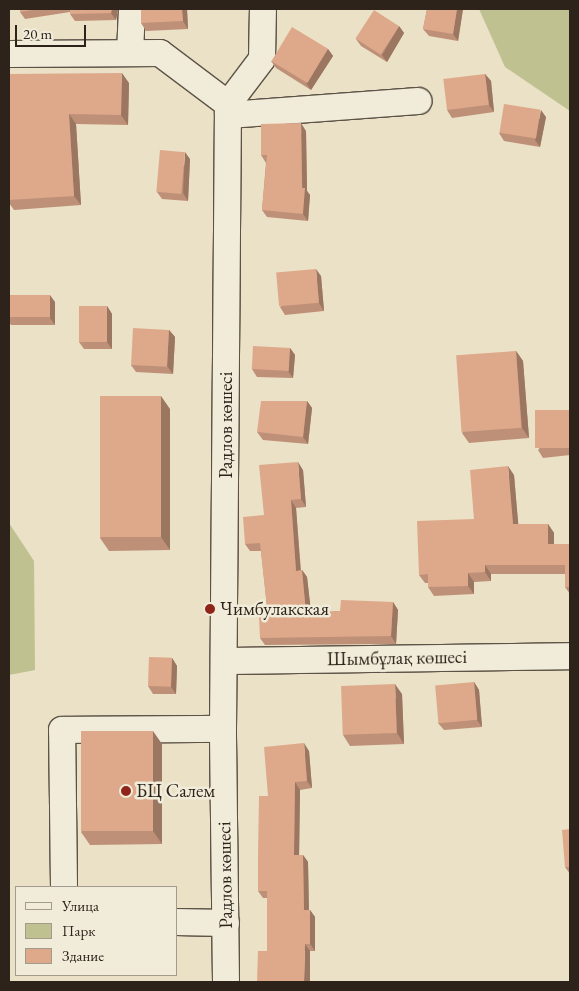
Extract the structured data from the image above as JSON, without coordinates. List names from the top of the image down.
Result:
{
  "streets": {
    "street": ["Радлов көшесі", "Шымбұлақ көшесі"]
  },
  "crossings": [
    ["Радлов көшесі", "Шымбұлақ көшесі"]
  ],
  "places": ["Чимбулакская", "БЦ Салем"],
  "legend": ["Улица", "Парк", "Здание"],
  "scale_bar": "20 m"
}
